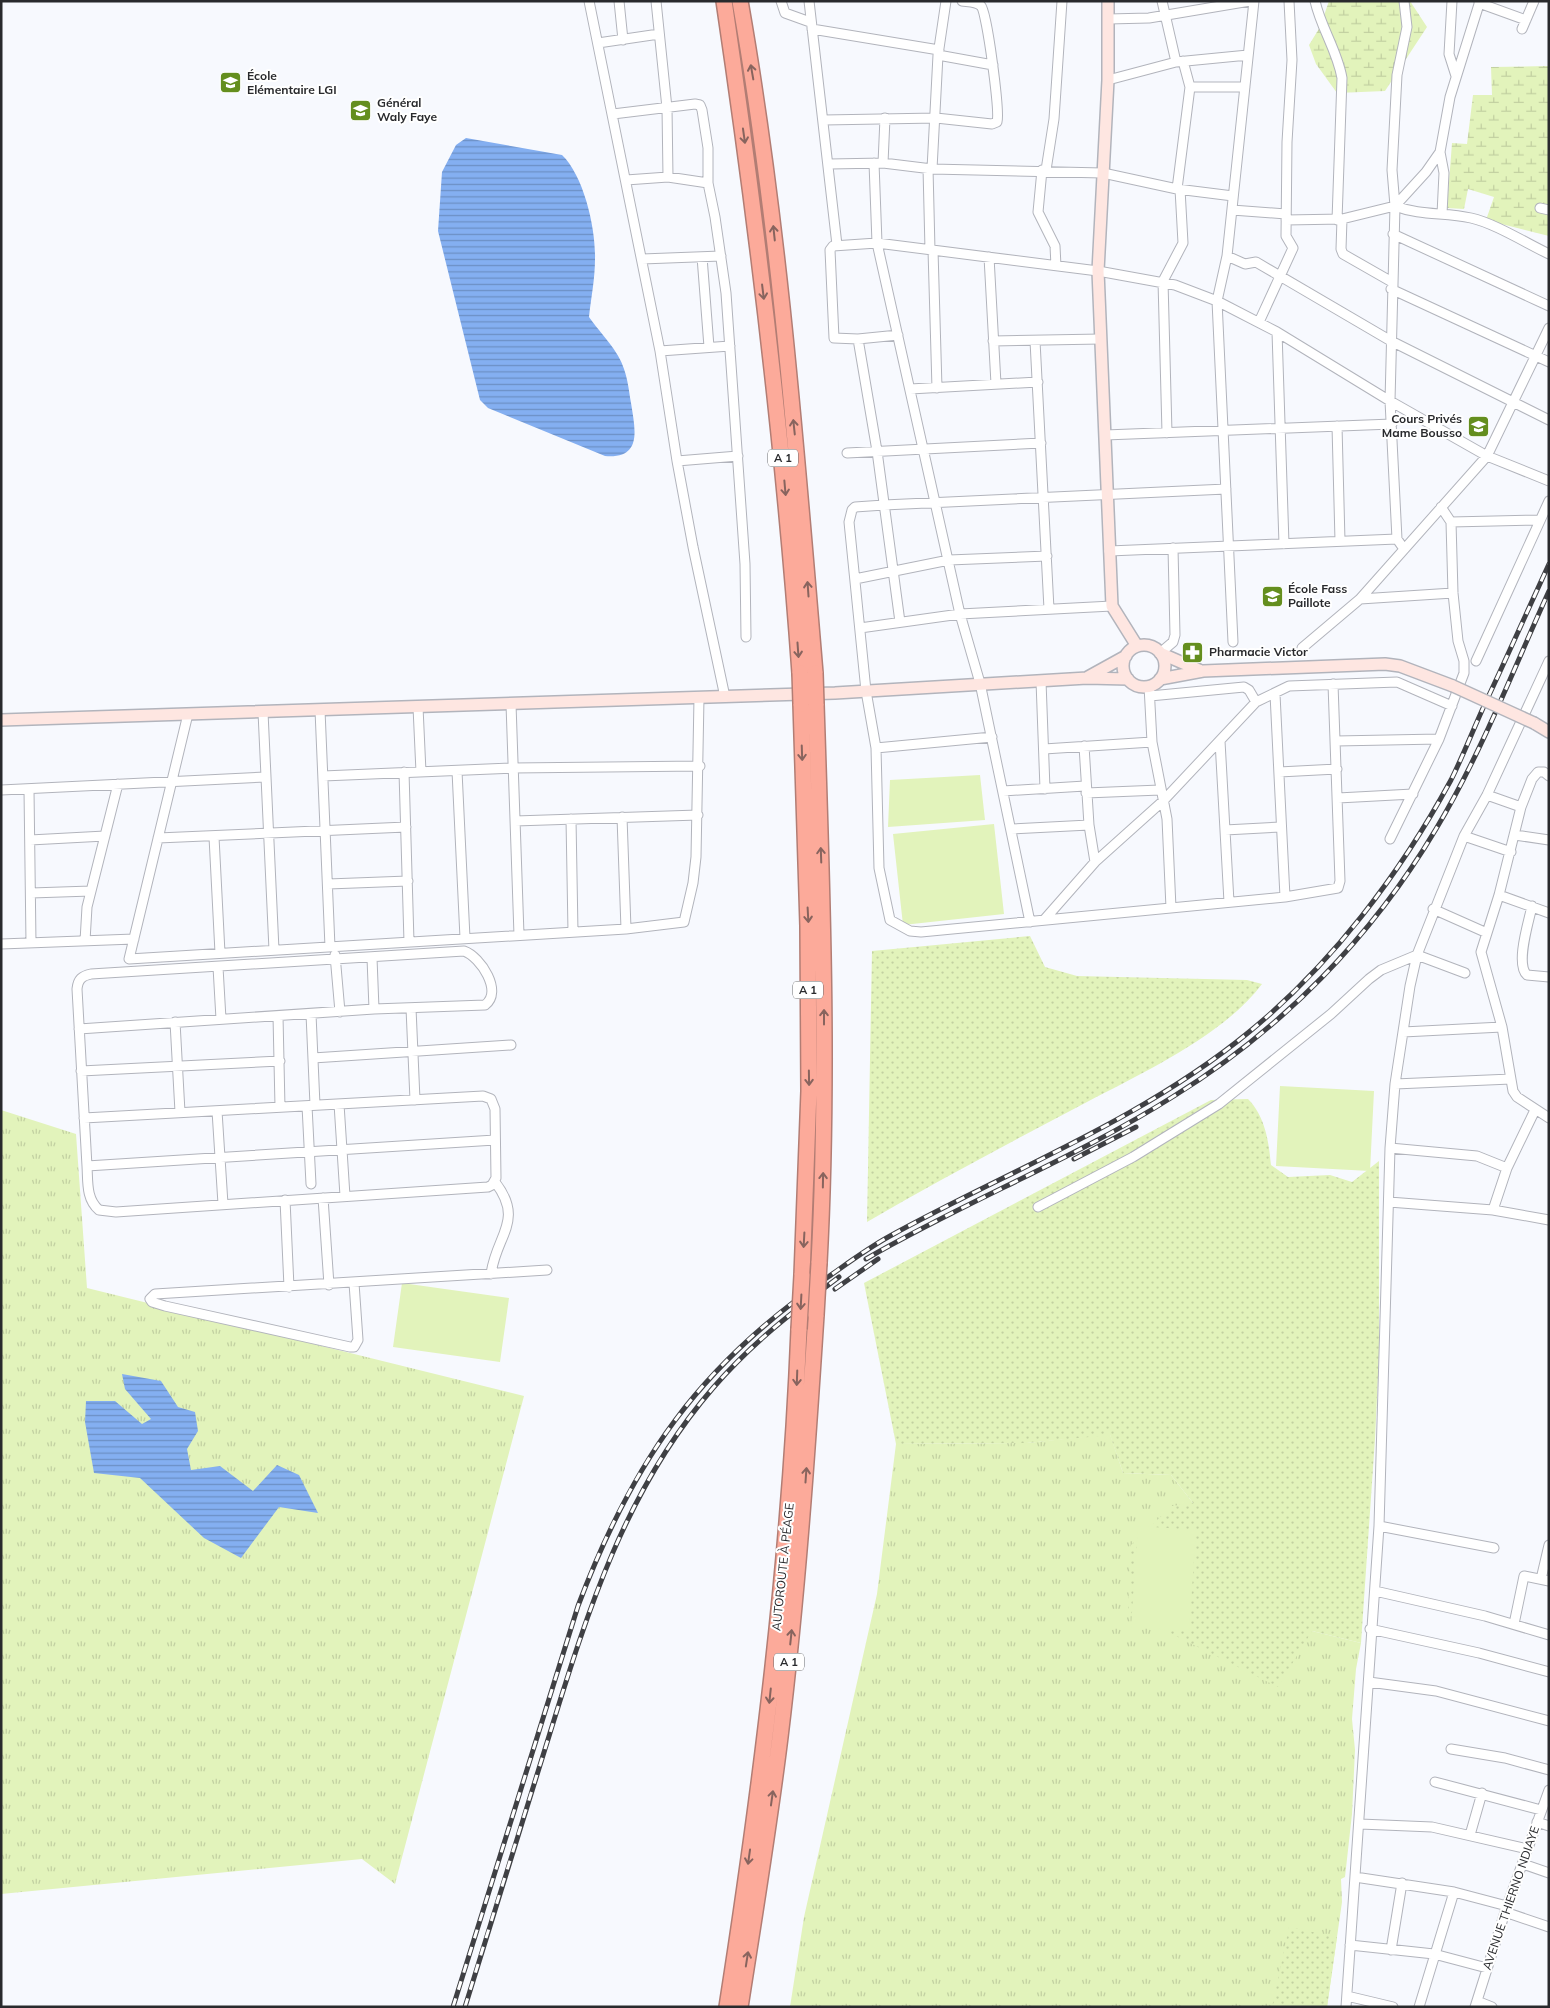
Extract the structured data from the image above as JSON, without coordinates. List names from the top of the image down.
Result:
{
  "streets": {
    "highway": ["A 1", "AUTOROUTE À PÉAGE"],
    "street": ["AVENUE THIERNO NDIAYE"]
  },
  "crossings": [
    ["A 1", "AUTOROUTE À PÉAGE"]
  ],
  "places": {
    "school or university": [
      "École Elémentaire LGI",
      "Général Waly Faye",
      "Cours Privés Mame Bousso",
      "École Fass Paillote"
    ],
    "pharmacy": ["Pharmacie Victor"]
  }
}
